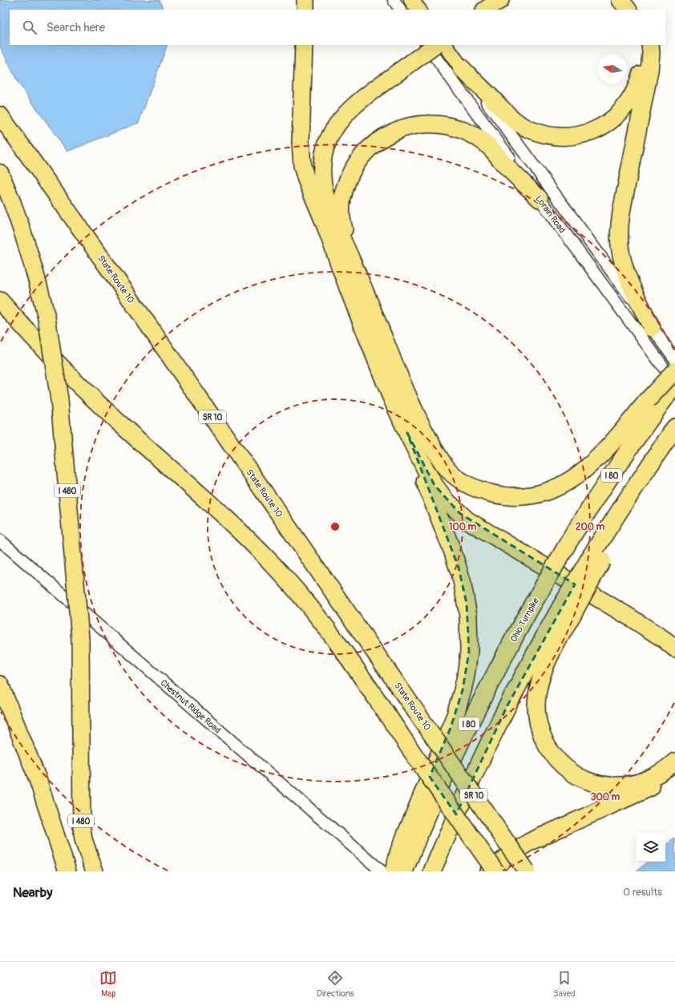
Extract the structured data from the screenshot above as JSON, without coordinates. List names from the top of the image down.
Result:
{
  "streets": {
    "highway": [
      "State Route 10",
      "SR 10",
      "I 80",
      "I 480",
      "Ohio Turnpike"
    ],
    "main road": ["Lorain Road"],
    "street": ["Chestnut Ridge Road"]
  },
  "crossings": [
    ["Lorain Road", "Ohio Turnpike"]
  ],
  "north": "left",
  "page": {
    "search": "Search here",
    "heading": ["Nearby", "0 results"],
    "nav": ["Map", "Directions", "Saved"]
  },
  "rings": ["100 m", "200 m", "300 m"]
}
